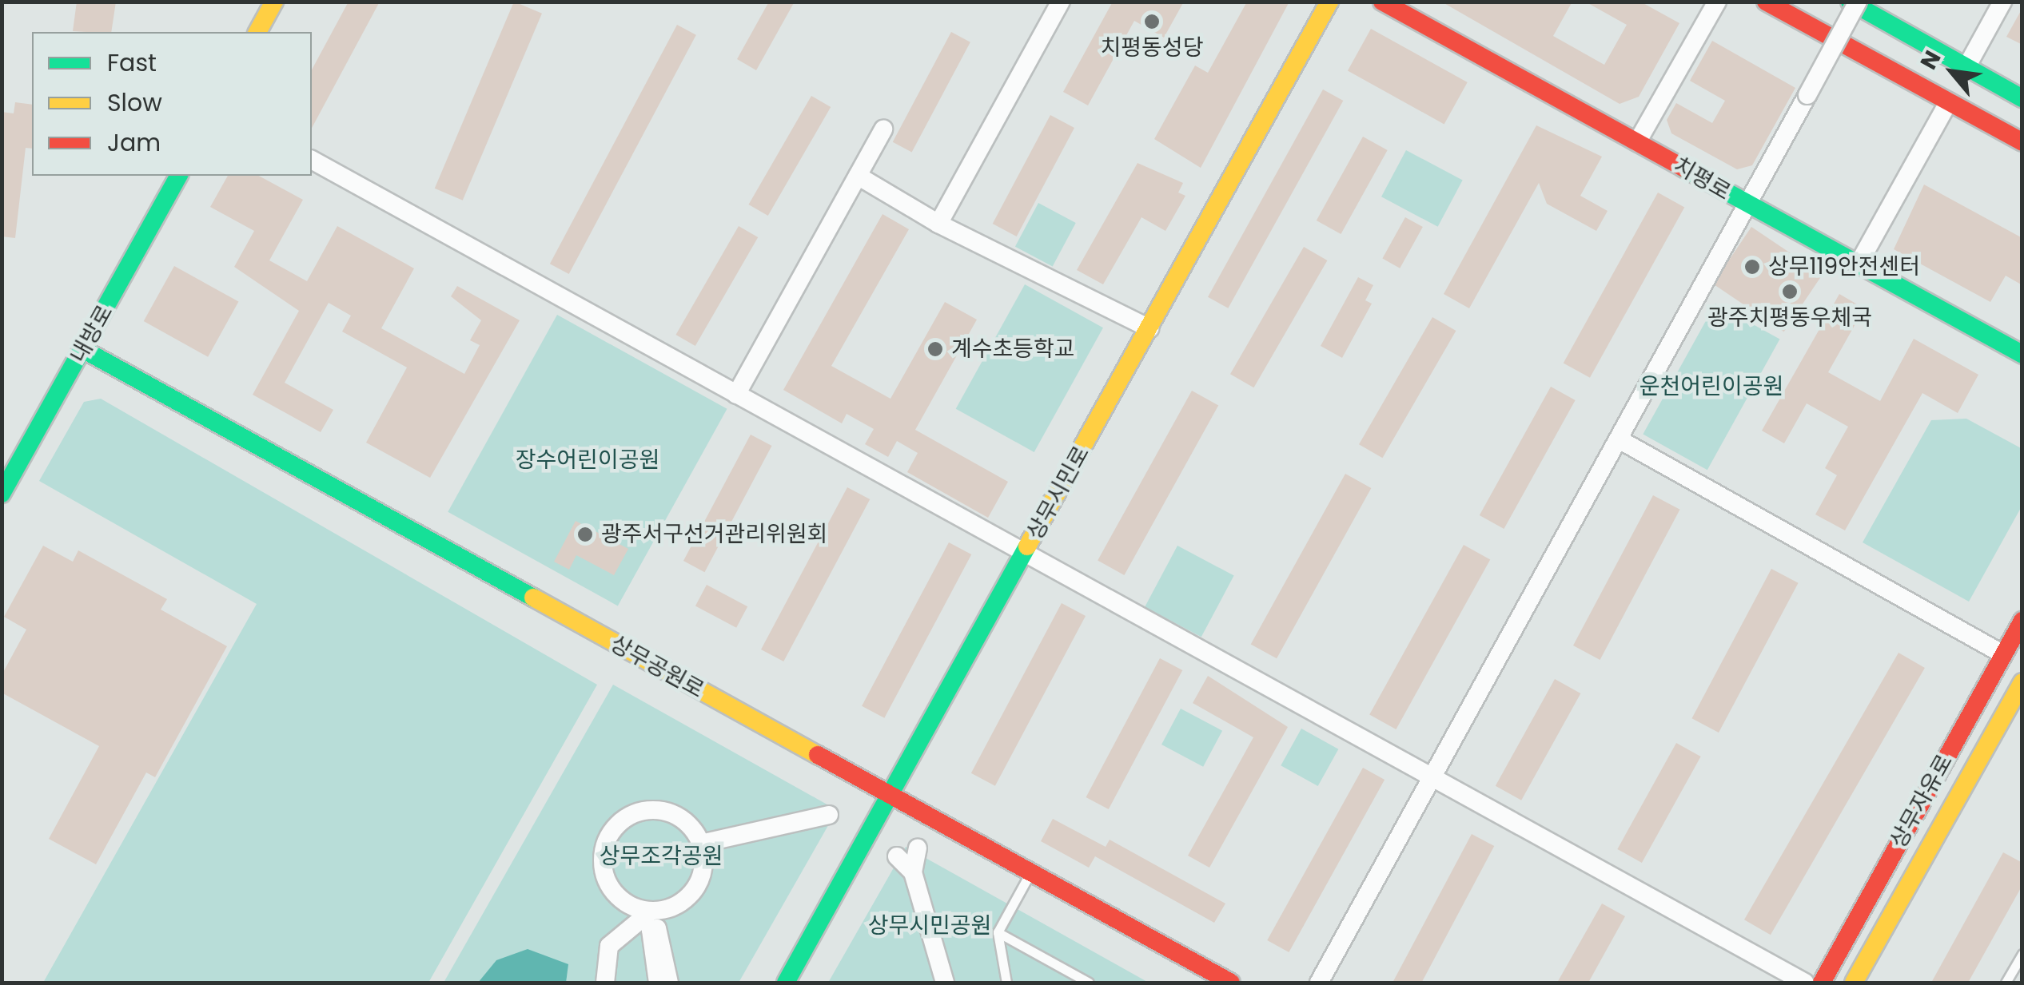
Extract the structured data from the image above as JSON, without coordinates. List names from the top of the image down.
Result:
{
  "streets": {
    "street": [
      "치평로",
      "내방로",
      "상무시민로",
      "상무공원로",
      "상무자유로"
    ]
  },
  "crossings": [
    ["내방로", "상무공원로"],
    ["상무시민로", "상무공원로"]
  ],
  "parks": [
    "운천어린이공원",
    "장수어린이공원",
    "상무조각공원",
    "상무시민공원"
  ],
  "places": [
    "치평동성당",
    "상무119안전센터",
    "광주치평동우체국",
    "계수초등학교",
    "광주서구선거관리위원회"
  ],
  "legend": ["Fast", "Slow", "Jam"],
  "north": "top left"
}
